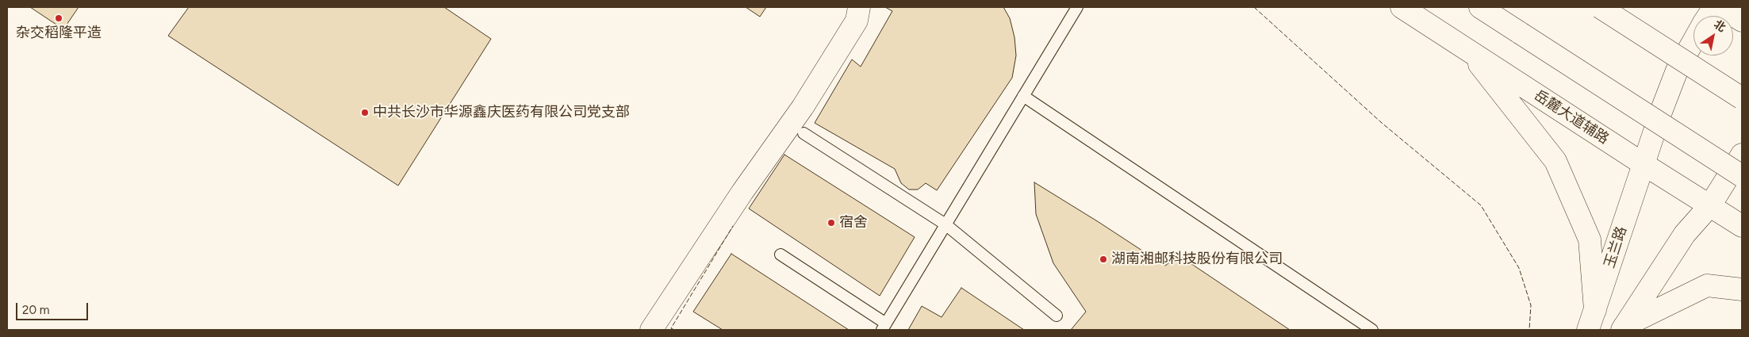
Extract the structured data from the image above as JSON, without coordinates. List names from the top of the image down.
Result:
{
  "streets": {
    "main road": ["岳麓大道辅路", "玉兰路"]
  },
  "crossings": [
    ["岳麓大道辅路", "玉兰路"]
  ],
  "places": [
    "杂交稻隆平造",
    "中共长沙市华源鑫庆医药有限公司党支部",
    "宿舍",
    "湖南湘邮科技股份有限公司"
  ],
  "scale_bar": "20 m",
  "north": "top right"
}
